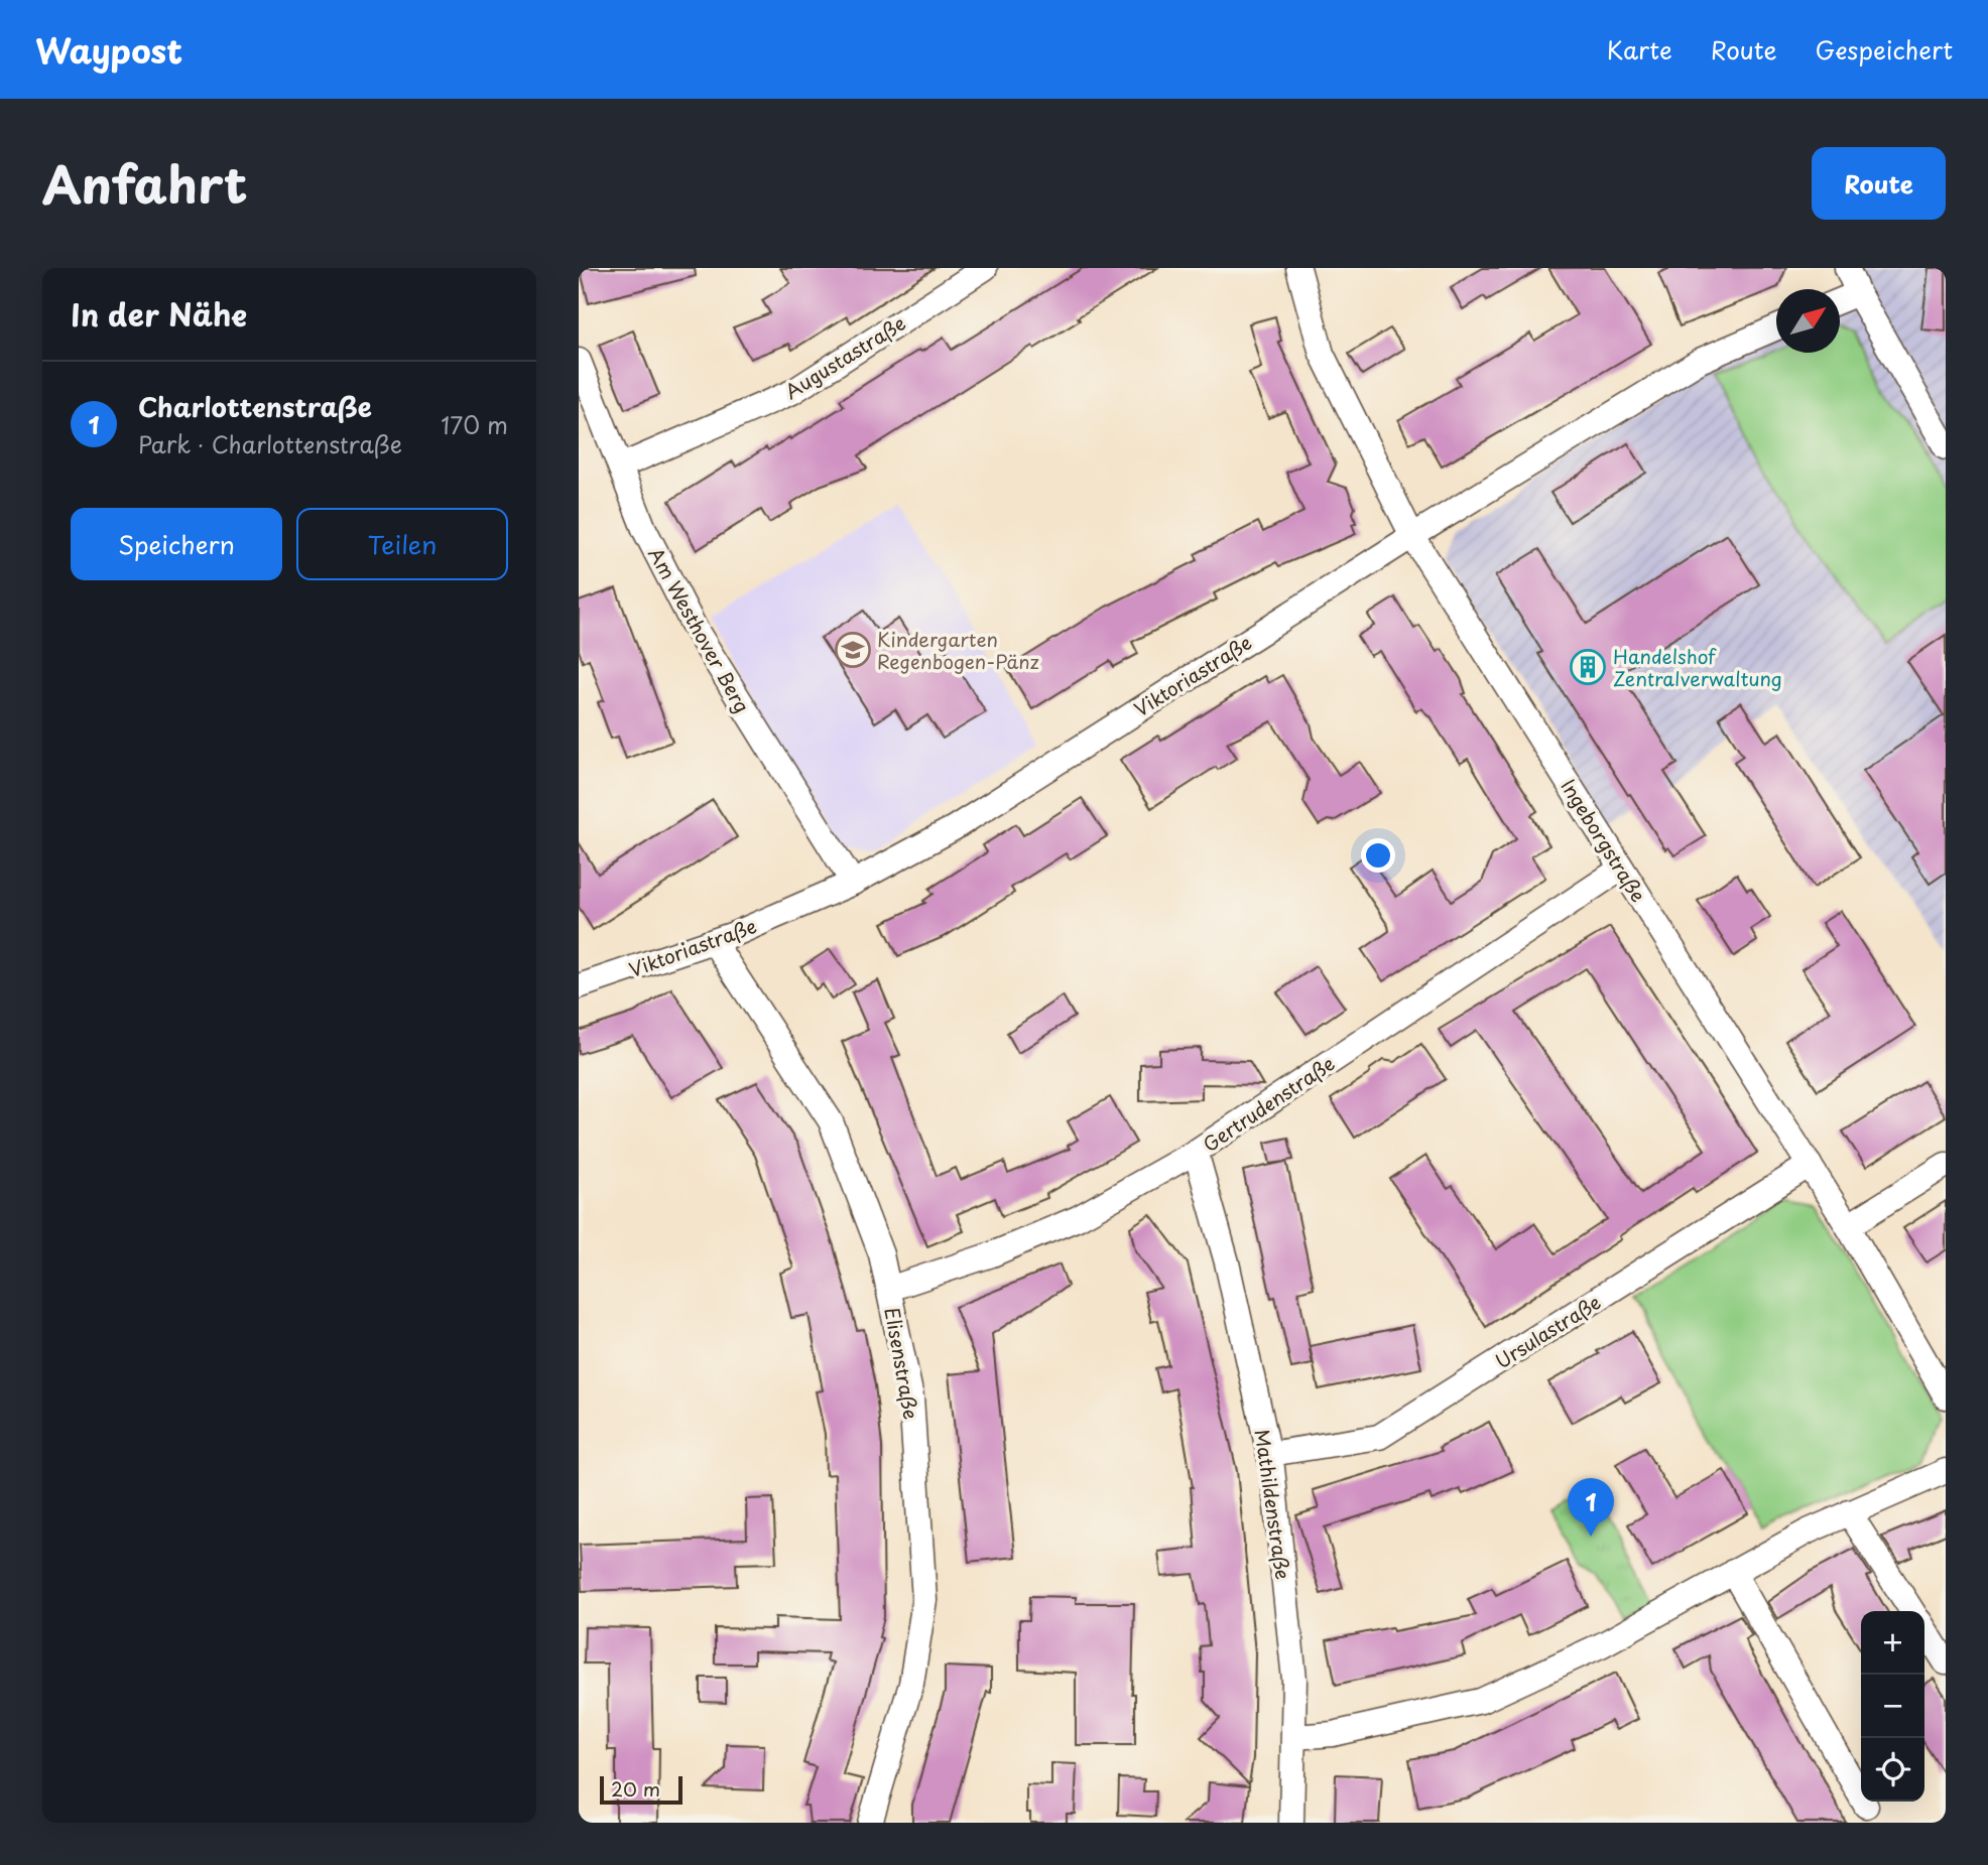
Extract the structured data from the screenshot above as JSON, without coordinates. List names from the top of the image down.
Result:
{
  "streets": {
    "street": [
      "Augustastraße",
      "Am Westhover Berg",
      "Viktoriastraße",
      "Ingeborgstraße",
      "Gertrudenstraße",
      "Ursulastraße",
      "Elisenstraße",
      "Mathildenstraße"
    ]
  },
  "crossings": [
    ["Augustastraße", "Am Westhover Berg"],
    ["Am Westhover Berg", "Viktoriastraße"],
    ["Viktoriastraße", "Ingeborgstraße"],
    ["Viktoriastraße", "Elisenstraße"],
    ["Ingeborgstraße", "Gertrudenstraße"],
    ["Ingeborgstraße", "Ursulastraße"],
    ["Gertrudenstraße", "Elisenstraße"],
    ["Gertrudenstraße", "Mathildenstraße"],
    ["Ursulastraße", "Mathildenstraße"]
  ],
  "places": {
    "school or university": ["Kindergarten Regenbogen-Pänz"],
    "building": ["Handelshof Zentralverwaltung"]
  },
  "scale_bar": "20 m",
  "north": "top right",
  "page": {
    "header": "Waypost",
    "nav": ["Karte", "Route", "Gespeichert"],
    "title": "Anfahrt",
    "buttons": [
      "Route",
      ["Speichern", "Teilen"]
    ],
    "heading": "In der Nähe",
    "list": [
      {
        "mark": "1",
        "name": "Charlottenstraße",
        "note": "Park · Charlottenstraße",
        "value": "170 m"
      }
    ],
    "pins": "1",
    "map_buttons": ["+", "−"],
    "scale": "20 m"
  }
}
